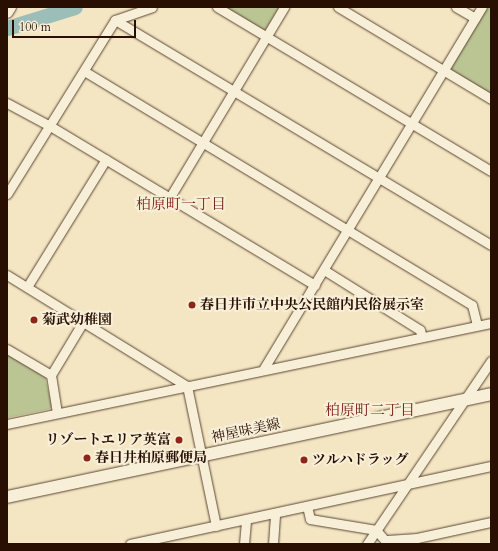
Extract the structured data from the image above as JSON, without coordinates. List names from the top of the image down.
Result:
{
  "streets": {
    "main road": ["神屋味美線"]
  },
  "districts": ["柏原町一丁目", "柏原町二丁目"],
  "places": [
    "春日井市立中央公民館内民俗展示室",
    "菊武幼稚園",
    "リゾートエリア英富",
    "春日井柏原郵便局",
    "ツルハドラッグ"
  ],
  "scale_bar": "100 m"
}
